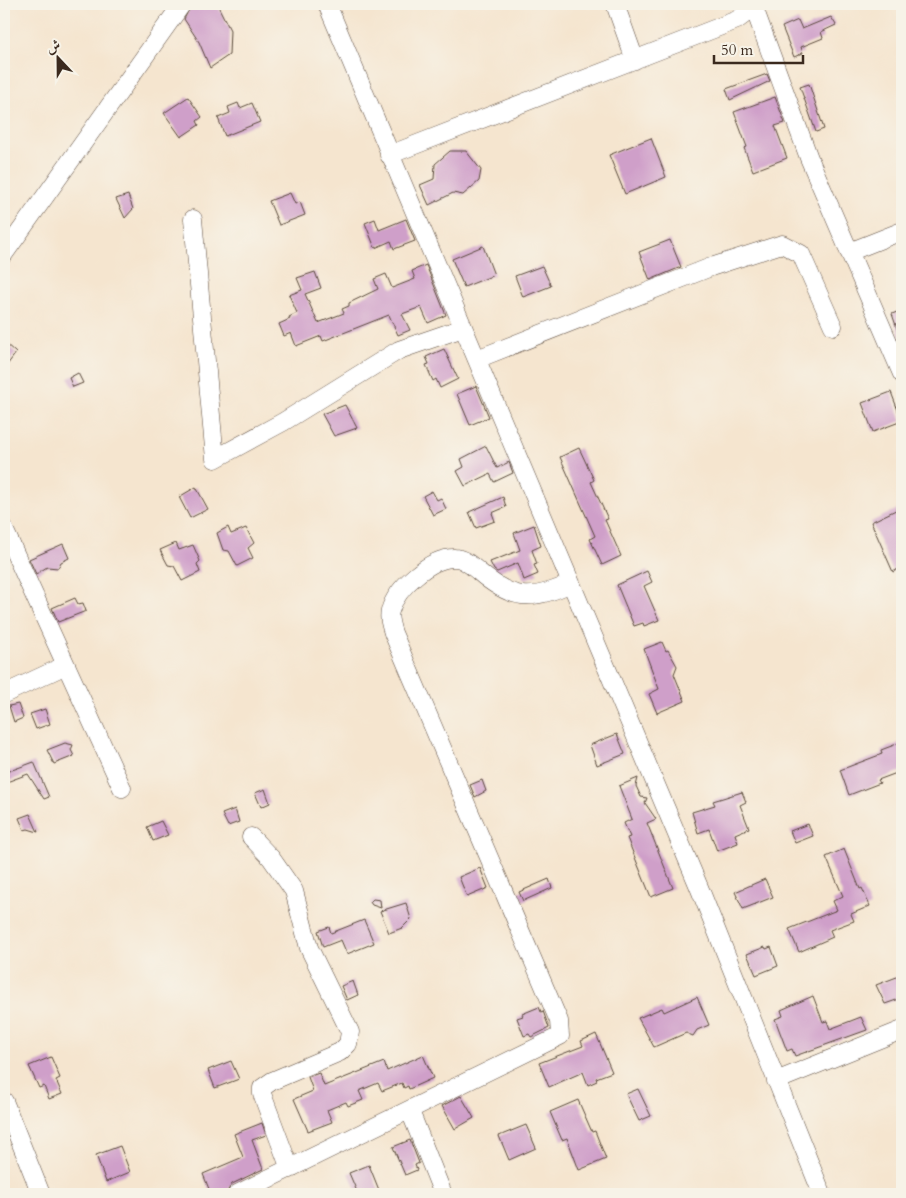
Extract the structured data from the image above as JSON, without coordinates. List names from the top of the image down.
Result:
{
  "scale_bar": "50 m",
  "north": "top"
}
